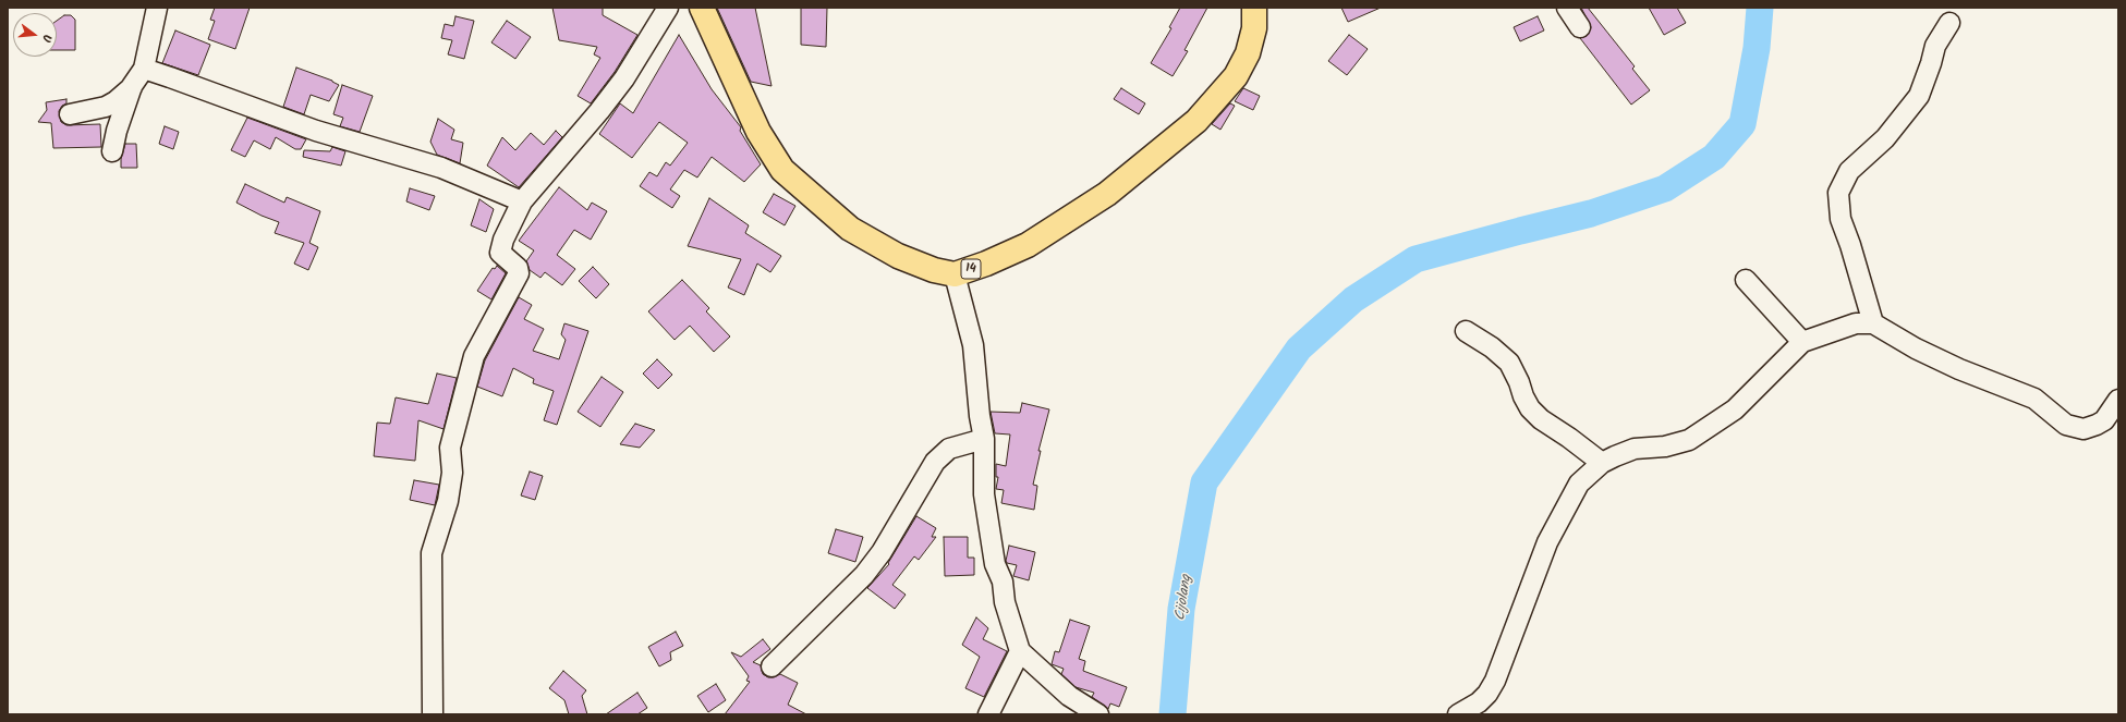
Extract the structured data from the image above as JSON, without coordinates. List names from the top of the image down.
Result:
{
  "streets": {
    "highway": ["14"]
  },
  "water": ["Cijolang"],
  "north": "right"
}
